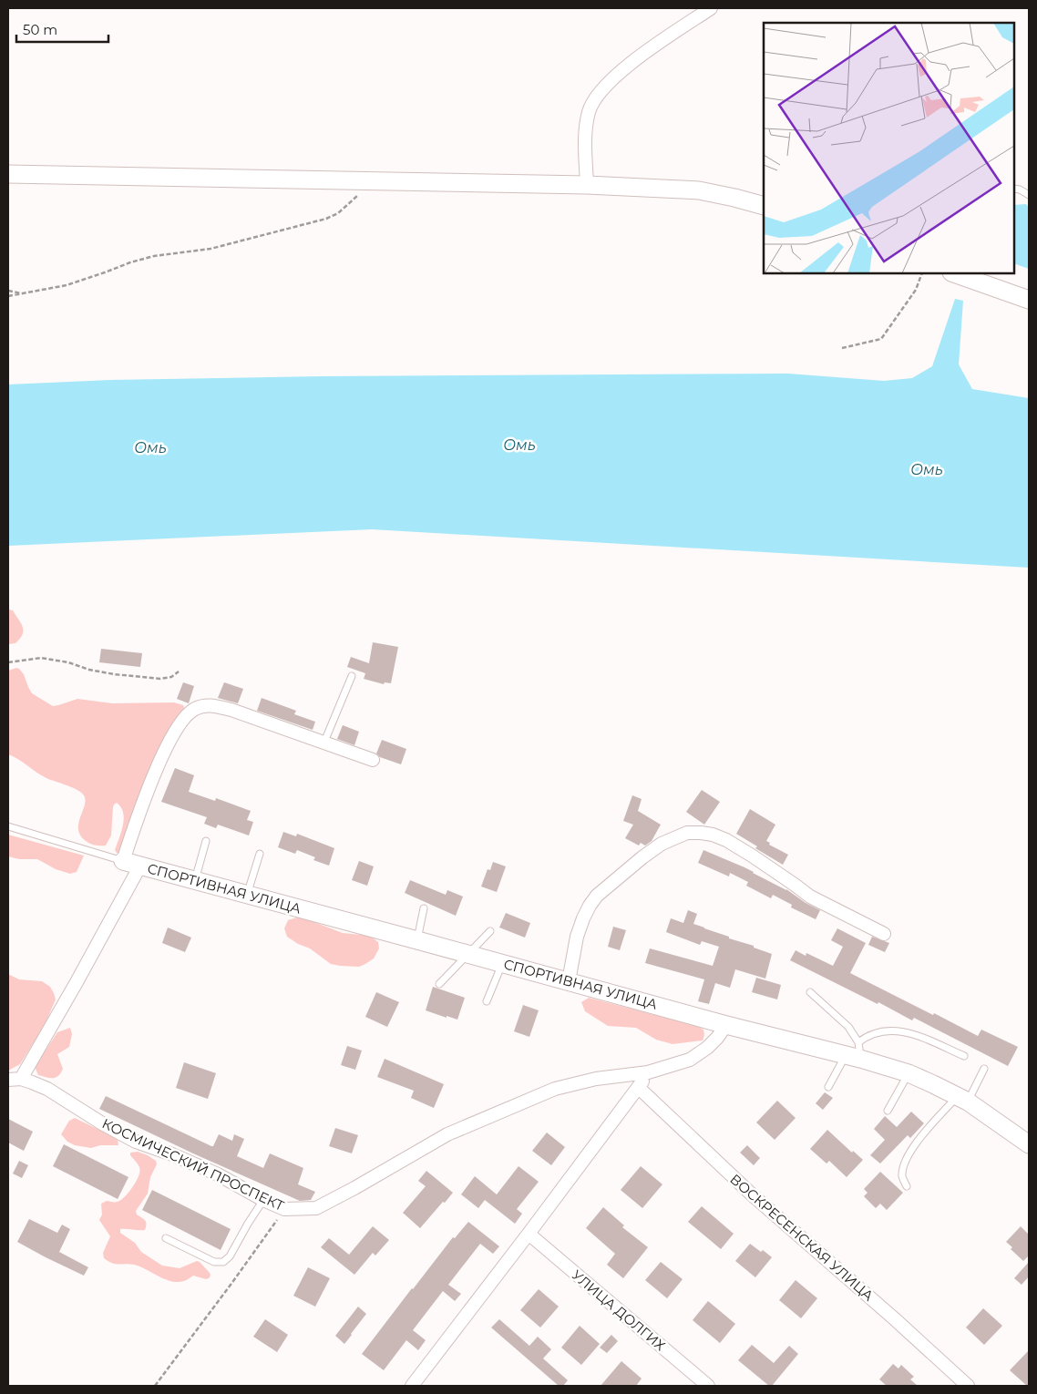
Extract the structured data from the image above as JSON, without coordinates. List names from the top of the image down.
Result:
{
  "streets": {
    "street": [
      "СПОРТИВНАЯ УЛИЦА",
      "КОСМИЧЕСКИЙ ПРОСПЕКТ",
      "ВОСКРЕСЕНСКАЯ УЛИЦА",
      "УЛИЦА ДОЛГИХ"
    ]
  },
  "crossings": [
    ["СПОРТИВНАЯ УЛИЦА", "КОСМИЧЕСКИЙ ПРОСПЕКТ"]
  ],
  "water": ["Омь"],
  "scale_bar": "50 m"
}
